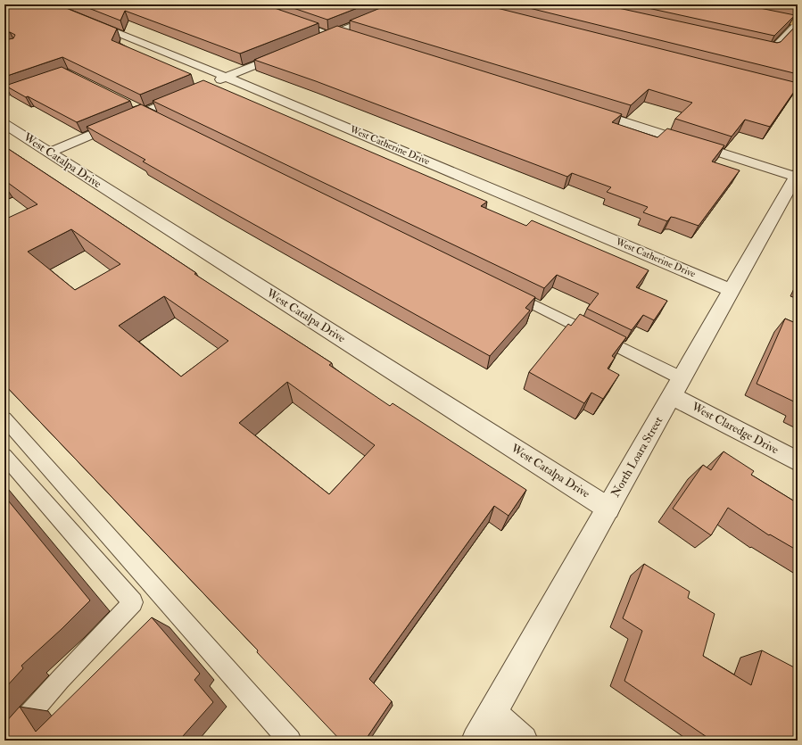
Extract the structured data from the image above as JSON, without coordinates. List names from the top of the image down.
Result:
{
  "streets": {
    "street": [
      "West Catherine Drive",
      "West Catalpa Drive",
      "West Claredge Drive",
      "North Loara Street"
    ]
  },
  "crossings": [
    ["West Catherine Drive", "North Loara Street"],
    ["West Catalpa Drive", "North Loara Street"],
    ["West Claredge Drive", "North Loara Street"]
  ]
}
